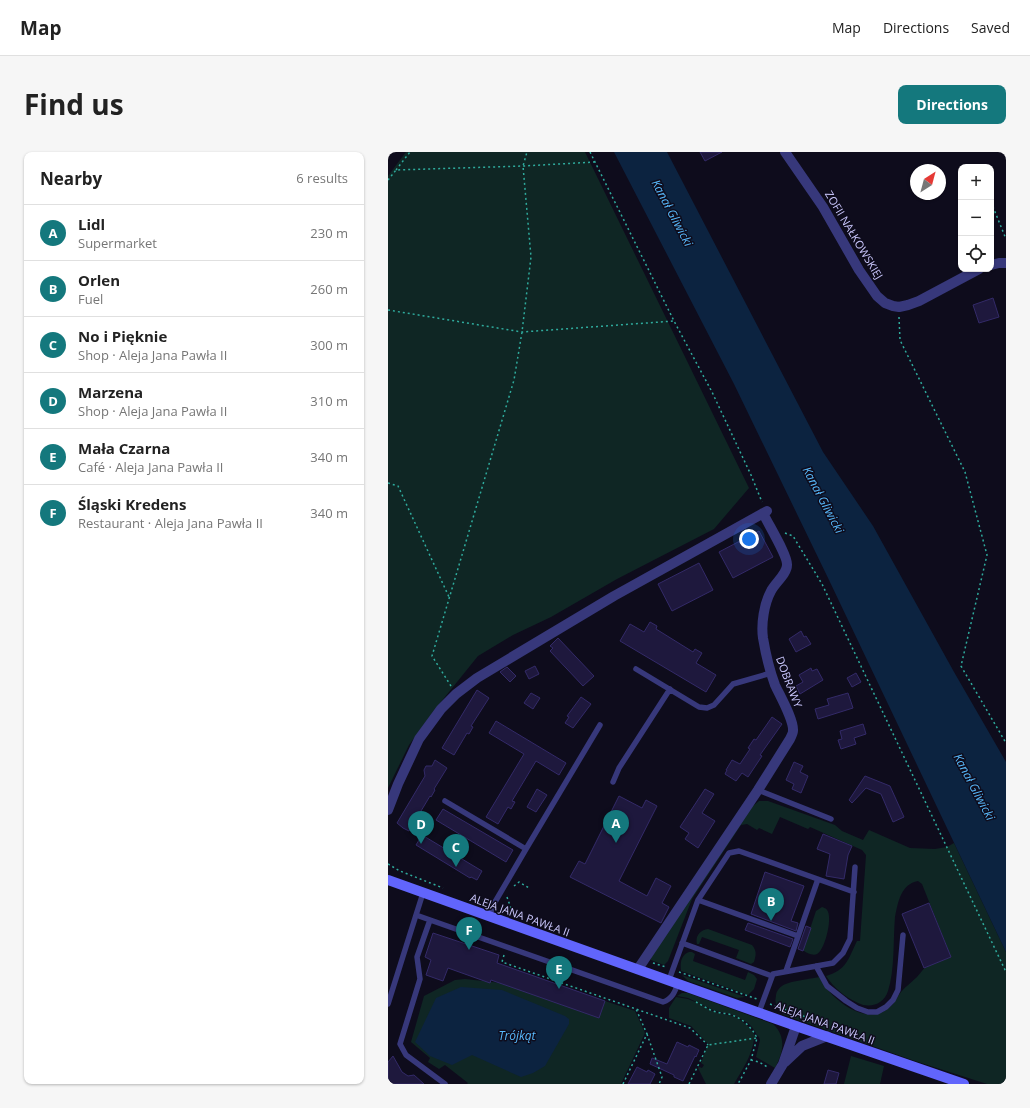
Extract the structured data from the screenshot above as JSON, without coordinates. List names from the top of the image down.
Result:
{
  "streets": {
    "main road": ["ALEJA JANA PAWŁA II"],
    "street": ["ZOFII NAŁKOWSKIEJ", "DOBRAWY"]
  },
  "water": ["Kanał Gliwicki", "Trójkąt"],
  "north": "top right",
  "page": {
    "header": "Map",
    "nav": ["Map", "Directions", "Saved"],
    "title": "Find us",
    "buttons": "Directions",
    "heading": ["Nearby", "6 results"],
    "map_buttons": ["+", "−"],
    "list": [
      {
        "mark": "A",
        "name": "Lidl",
        "note": "Supermarket",
        "value": "230 m"
      },
      {
        "mark": "B",
        "name": "Orlen",
        "note": "Fuel",
        "value": "260 m"
      },
      {
        "mark": "C",
        "name": "No i Pięknie",
        "note": "Shop · Aleja Jana Pawła II",
        "value": "300 m"
      },
      {
        "mark": "D",
        "name": "Marzena",
        "note": "Shop · Aleja Jana Pawła II",
        "value": "310 m"
      },
      {
        "mark": "E",
        "name": "Mała Czarna",
        "note": "Café · Aleja Jana Pawła II",
        "value": "340 m"
      },
      {
        "mark": "F",
        "name": "Śląski Kredens",
        "note": "Restaurant · Aleja Jana Pawła II",
        "value": "340 m"
      }
    ],
    "pins": [
      "A",
      "D",
      "C",
      "B",
      "F",
      "E"
    ]
  }
}
